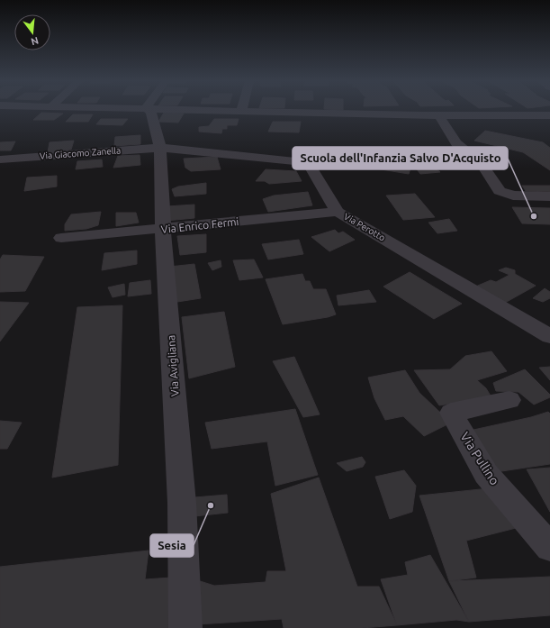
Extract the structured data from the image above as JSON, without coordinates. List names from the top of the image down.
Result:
{
  "streets": {
    "street": [
      "Via Giacomo Zanella",
      "Via Enrico Fermi",
      "Via Perotto",
      "Via Avigliana",
      "Via Pullino"
    ]
  },
  "crossings": [
    ["Via Giacomo Zanella", "Via Perotto"],
    ["Via Giacomo Zanella", "Via Avigliana"],
    ["Via Enrico Fermi", "Via Perotto"],
    ["Via Enrico Fermi", "Via Avigliana"],
    ["Via Perotto", "Via Avigliana"]
  ],
  "places": ["Scuola dell'Infanzia Salvo D'Acquisto", "Sesia"],
  "north": "bottom"
}
